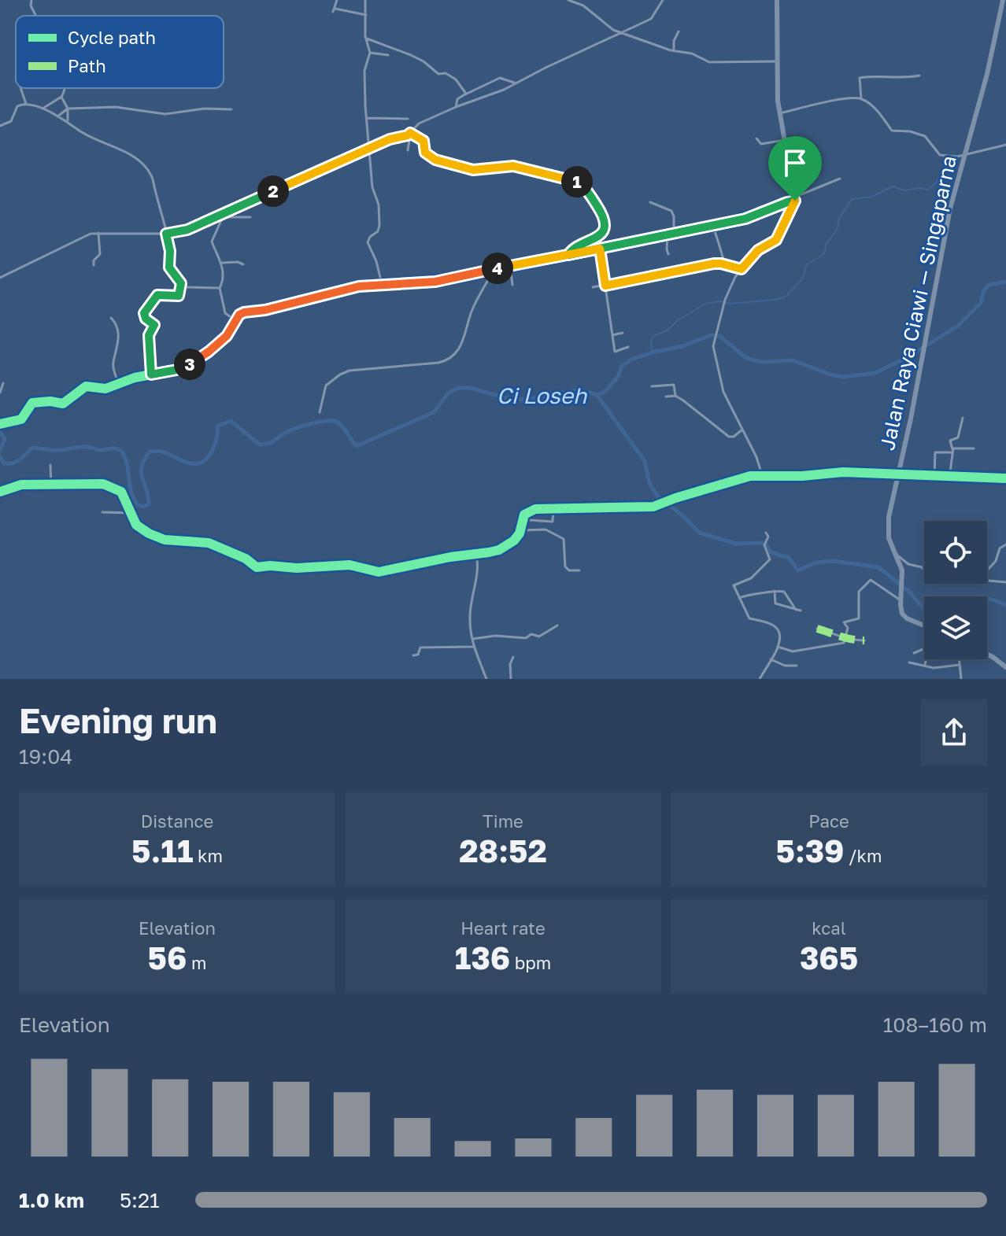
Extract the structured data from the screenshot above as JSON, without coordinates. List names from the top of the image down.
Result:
{
  "streets": {
    "street": ["Jalan Raya Ciawi — Singaparna"]
  },
  "water": ["Ci Loseh"],
  "legend": ["Cycle path", "Path"],
  "page": {
    "pins": [
      "1",
      "2",
      "4",
      "3"
    ],
    "heading": ["Evening run", "19:04"],
    "stats": [
      ["Distance", "5.11 km"],
      ["Time", "28:52"],
      ["Pace", "5:39 /km"],
      ["Elevation", "56 m"],
      ["Heart rate", "136 bpm"],
      ["kcal", "365"]
    ],
    "chart": ["Elevation", "108–160 m"],
    "list": [
      {
        "name": "1.0 km",
        "note": "5:21"
      }
    ]
  }
}
